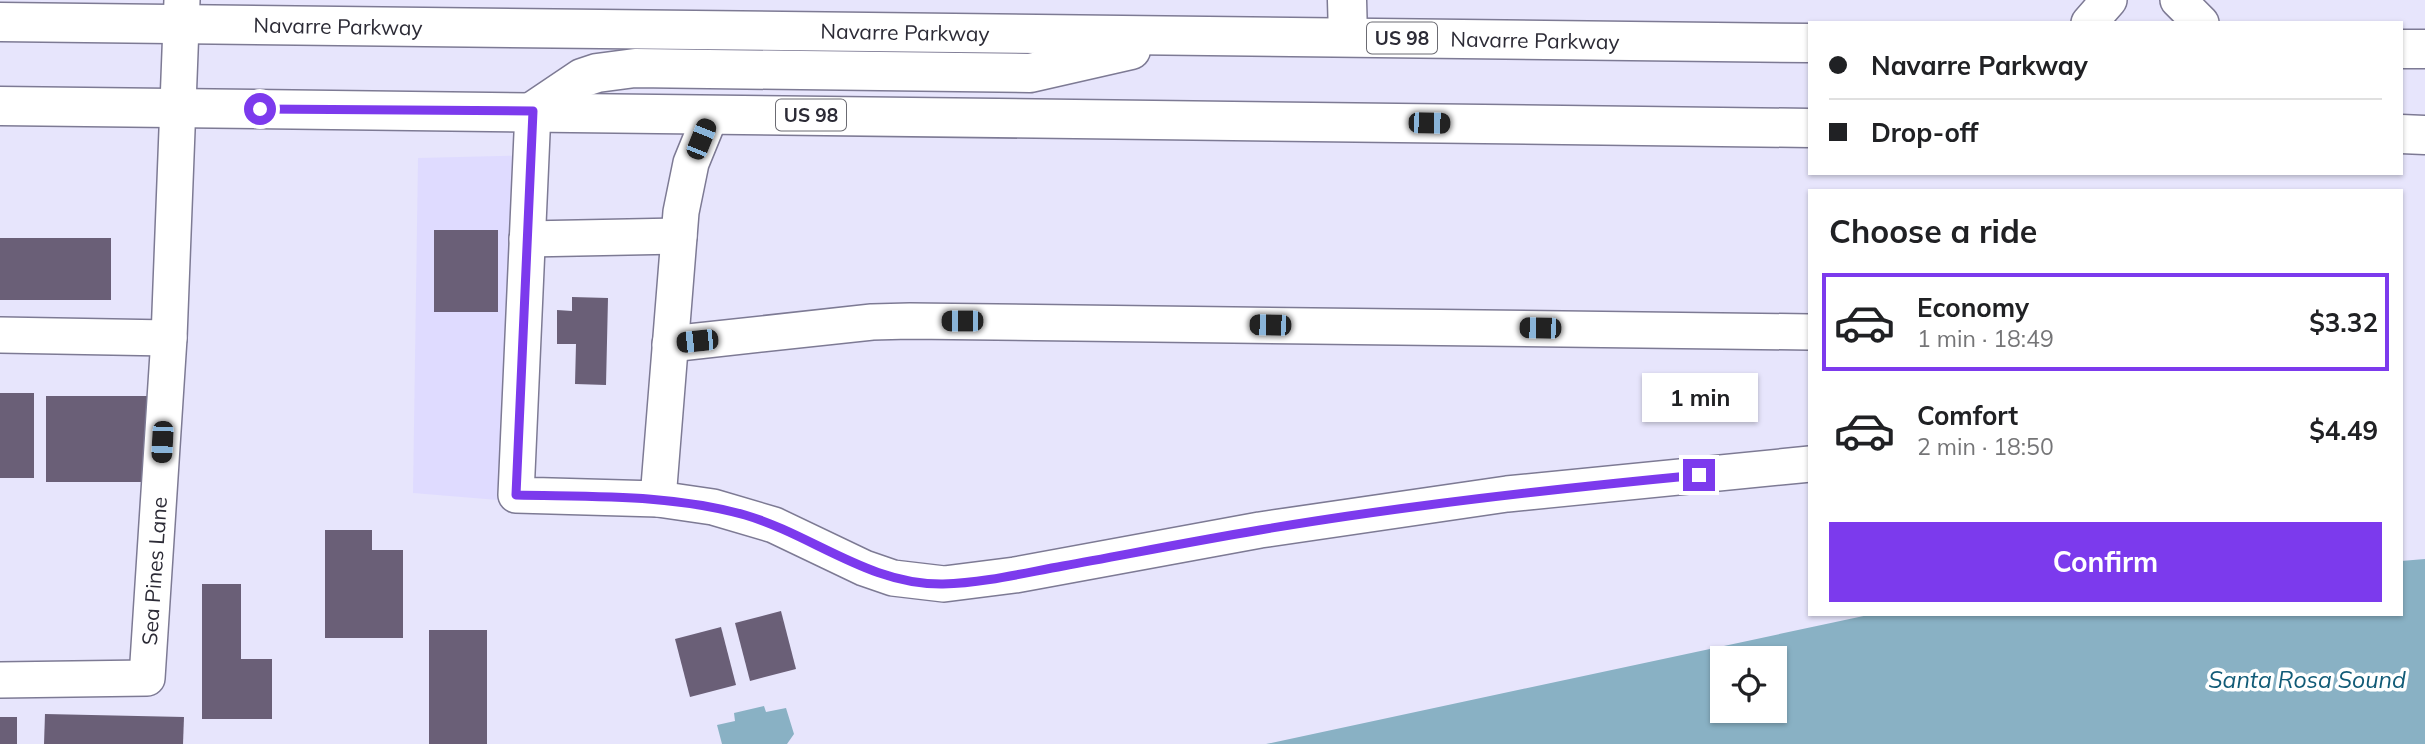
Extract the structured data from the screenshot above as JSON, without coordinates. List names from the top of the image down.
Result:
{
  "streets": {
    "highway": ["Navarre Parkway", "US 98"],
    "street": ["Sea Pines Lane"]
  },
  "crossings": [
    ["Navarre Parkway", "Sea Pines Lane"],
    ["US 98", "Sea Pines Lane"]
  ],
  "water": ["Santa Rosa Sound"],
  "page": {
    "banner": ["Navarre Parkway", "Drop-off"],
    "heading": "Choose a ride",
    "list": [
      {
        "name": "Economy",
        "note": "1 min · 18:49",
        "value": "$3.32"
      },
      {
        "name": "Comfort",
        "note": "2 min · 18:50",
        "value": "$4.49"
      }
    ],
    "bubble": "1 min",
    "buttons": "Confirm"
  }
}
